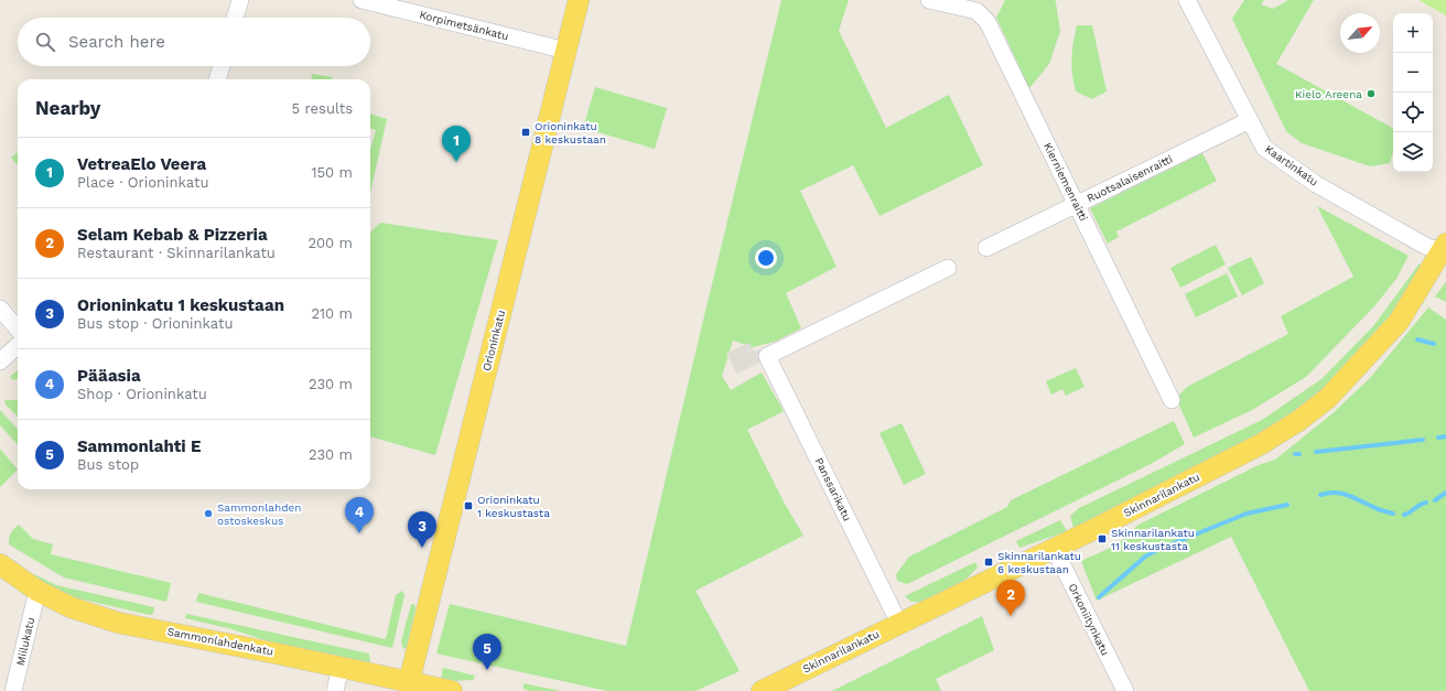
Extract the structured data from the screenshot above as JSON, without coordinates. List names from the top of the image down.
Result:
{
  "streets": {
    "main road": ["Orioninkatu", "Skinnarilankatu", "Sammonlahdenkatu"],
    "street": [
      "Korpimetsänkatu",
      "Kaartinkatu",
      "Ruotsalaisenraitti",
      "Kierniemenraitti",
      "Panssarikatu",
      "Orkoniitynkatu",
      "Miilukatu"
    ]
  },
  "crossings": [
    ["Korpimetsänkatu", "Orioninkatu"],
    ["Kaartinkatu", "Ruotsalaisenraitti"],
    ["Kaartinkatu", "Skinnarilankatu"],
    ["Ruotsalaisenraitti", "Kierniemenraitti"],
    ["Orioninkatu", "Sammonlahdenkatu"],
    ["Panssarikatu", "Skinnarilankatu"],
    ["Skinnarilankatu", "Orkoniitynkatu"],
    ["Miilukatu", "Sammonlahdenkatu"]
  ],
  "places": {
    "other": ["Kielo Areena", "Sammonlahden ostoskeskus"],
    "transit": [
      "Orioninkatu 8 keskustaan",
      "Orioninkatu 1 keskustasta",
      "Skinnarilankatu 11 keskustasta",
      "Skinnarilankatu 6 keskustaan"
    ]
  },
  "north": "top right",
  "page": {
    "map_buttons": ["+", "−"],
    "search": "Search here",
    "heading": ["Nearby", "5 results"],
    "pins": [
      "1",
      "4",
      "3",
      "2",
      "5"
    ],
    "list": [
      {
        "mark": "1",
        "name": "VetreaElo Veera",
        "note": "Place · Orioninkatu",
        "value": "150 m"
      },
      {
        "mark": "2",
        "name": "Selam Kebab & Pizzeria",
        "note": "Restaurant · Skinnarilankatu",
        "value": "200 m"
      },
      {
        "mark": "3",
        "name": "Orioninkatu 1 keskustaan",
        "note": "Bus stop · Orioninkatu",
        "value": "210 m"
      },
      {
        "mark": "4",
        "name": "Pääasia",
        "note": "Shop · Orioninkatu",
        "value": "230 m"
      },
      {
        "mark": "5",
        "name": "Sammonlahti E",
        "note": "Bus stop",
        "value": "230 m"
      }
    ]
  }
}
